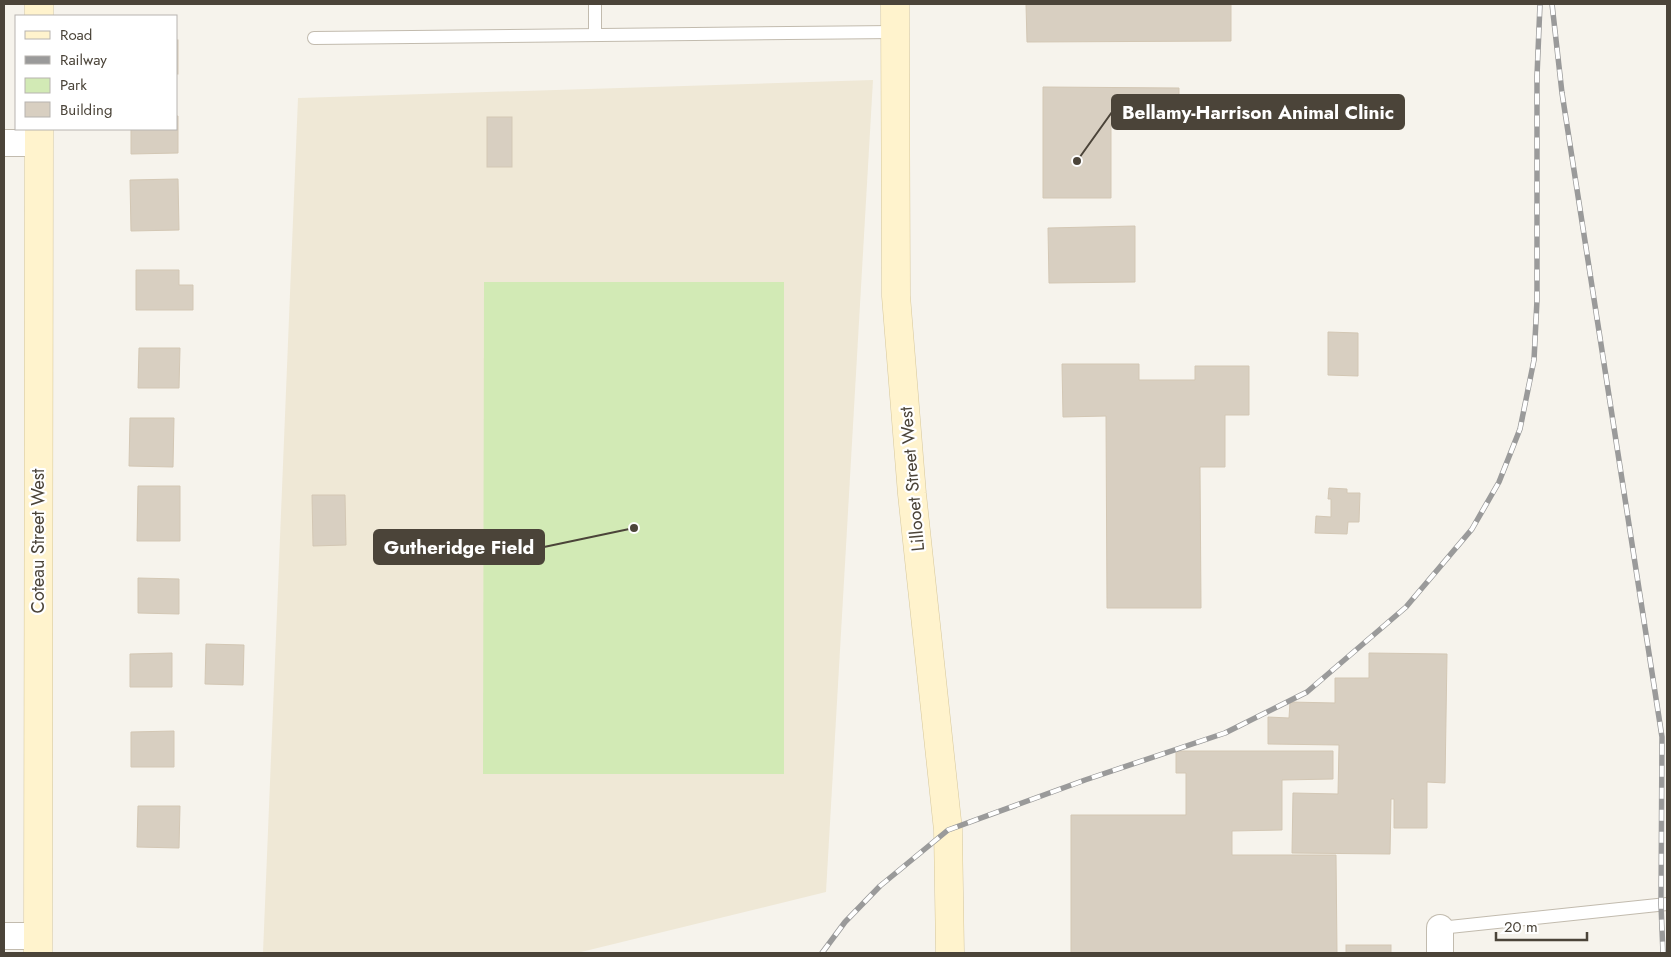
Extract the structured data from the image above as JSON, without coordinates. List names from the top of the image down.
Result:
{
  "streets": {
    "main road": ["Lillooet Street West", "Coteau Street West"]
  },
  "places": ["Bellamy-Harrison Animal Clinic", "Gutheridge Field"],
  "legend": [
    "Road",
    "Railway",
    "Park",
    "Building"
  ],
  "scale_bar": "20 m"
}
